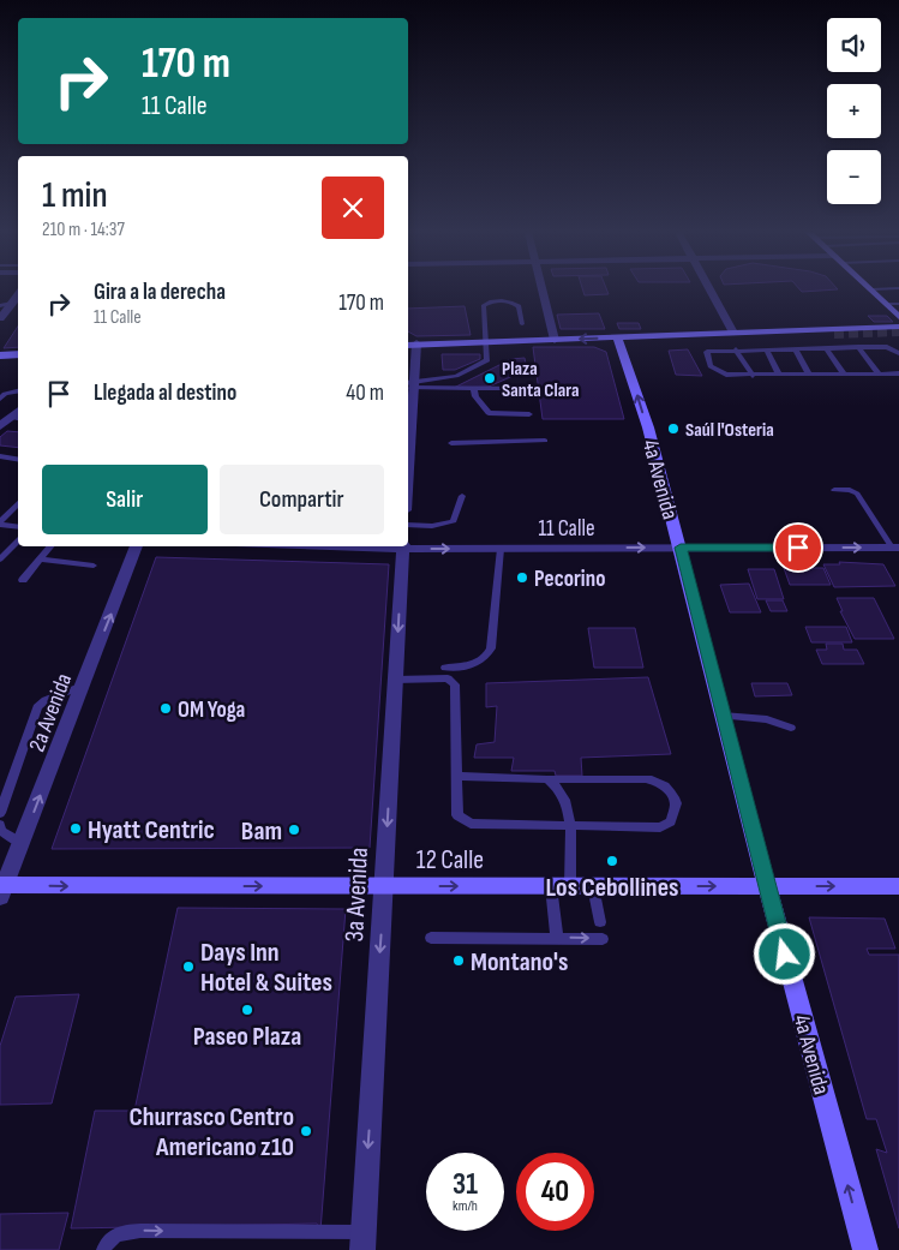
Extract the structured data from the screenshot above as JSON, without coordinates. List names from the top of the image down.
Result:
{
  "streets": {
    "main road": ["4a Avenida", "12 Calle"],
    "street": ["11 Calle", "2a Avenida", "3a Avenida"]
  },
  "crossings": [
    ["4a Avenida", "11 Calle"],
    ["4a Avenida", "12 Calle"],
    ["11 Calle", "3a Avenida"],
    ["2a Avenida", "12 Calle"],
    ["12 Calle", "3a Avenida"]
  ],
  "one_way": [
    "4a Avenida",
    "11 Calle",
    "2a Avenida",
    "12 Calle",
    "3a Avenida"
  ],
  "places": [
    "Plaza Santa Clara",
    "Saúl l'Osteria",
    "Pecorino",
    "OM Yoga",
    "Hyatt Centric",
    "Bam",
    "Los Cebollines",
    "Montano's",
    "Days Inn Hotel & Suites",
    "Paseo Plaza",
    "Churrasco Centro Americano z10"
  ],
  "page": {
    "map_buttons": ["+", "−"],
    "turn": ["170 m", "11 Calle"],
    "heading": ["1 min", "210 m · 14:37"],
    "list": [
      {
        "name": "Gira a la derecha",
        "note": "11 Calle",
        "value": "170 m"
      },
      {
        "name": "Llegada al destino",
        "value": "40 m"
      }
    ],
    "buttons": ["Salir", "Compartir"],
    "speed": "31 km/h",
    "limit": "40"
  }
}
